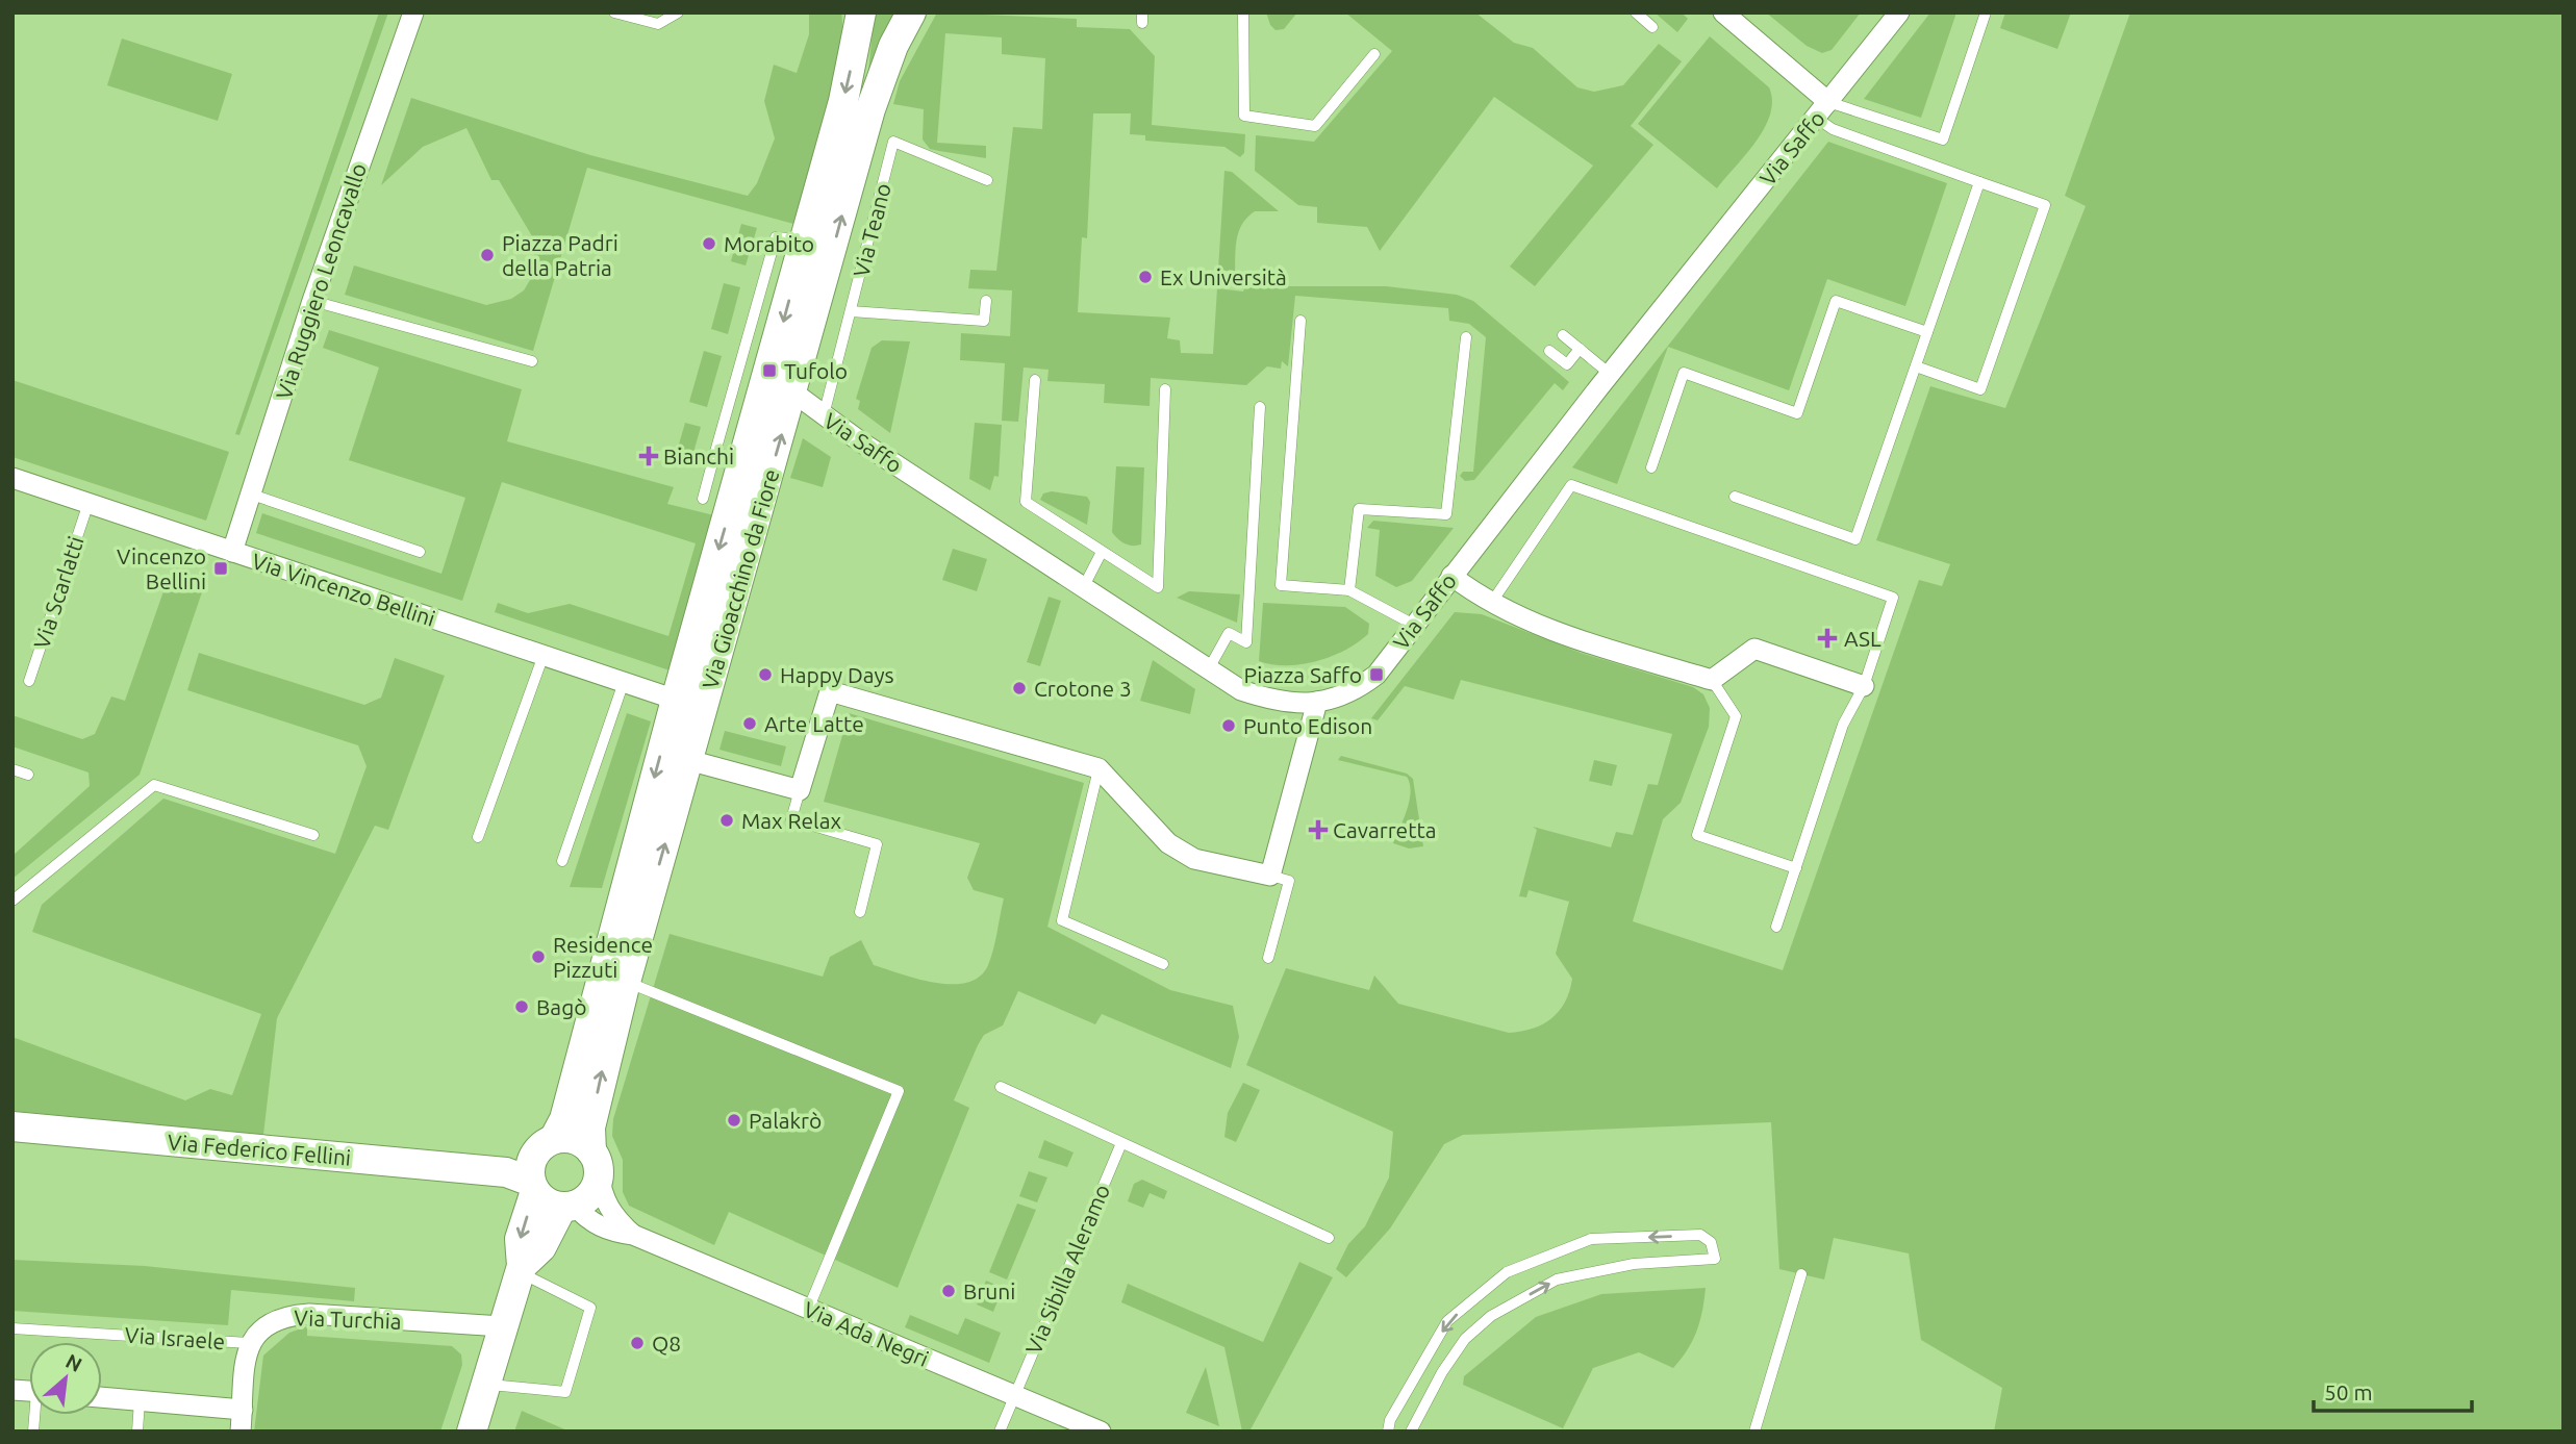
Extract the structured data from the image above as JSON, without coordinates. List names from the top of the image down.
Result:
{
  "streets": {
    "street": [
      "Via Saffo",
      "Via Ruggiero Leoncavallo",
      "Via Gioacchino da Fiore",
      "Via Vincenzo Bellini",
      "Via Federico Fellini",
      "Via Turchia",
      "Via Ada Negri"
    ],
    "lane": [
      "Via Teano",
      "Via Scarlatti",
      "Via Sibilla Aleramo",
      "Via Israele"
    ]
  },
  "crossings": [
    ["Via Saffo", "Via Teano"],
    ["Via Saffo", "Via Gioacchino da Fiore"],
    ["Via Ruggiero Leoncavallo", "Via Vincenzo Bellini"],
    ["Via Gioacchino da Fiore", "Via Vincenzo Bellini"],
    ["Via Gioacchino da Fiore", "Via Federico Fellini"],
    ["Via Gioacchino da Fiore", "Via Ada Negri"],
    ["Via Vincenzo Bellini", "Via Scarlatti"],
    ["Via Federico Fellini", "Via Ada Negri"],
    ["Via Sibilla Aleramo", "Via Ada Negri"],
    ["Via Turchia", "Via Israele"]
  ],
  "places": {
    "other": [
      "Morabito",
      "Piazza Padri della Patria",
      "Ex Università",
      "Happy Days",
      "Crotone 3",
      "Arte Latte",
      "Punto Edison",
      "Max Relax",
      "Residence Pizzuti",
      "Bagò",
      "Palakrò",
      "Bruni",
      "Q8"
    ],
    "transit": ["Tufolo", "Vincenzo Bellini", "Piazza Saffo"],
    "health": ["Bianchi", "ASL", "Cavarretta"]
  },
  "scale_bar": "50 m",
  "north": "top right"
}
